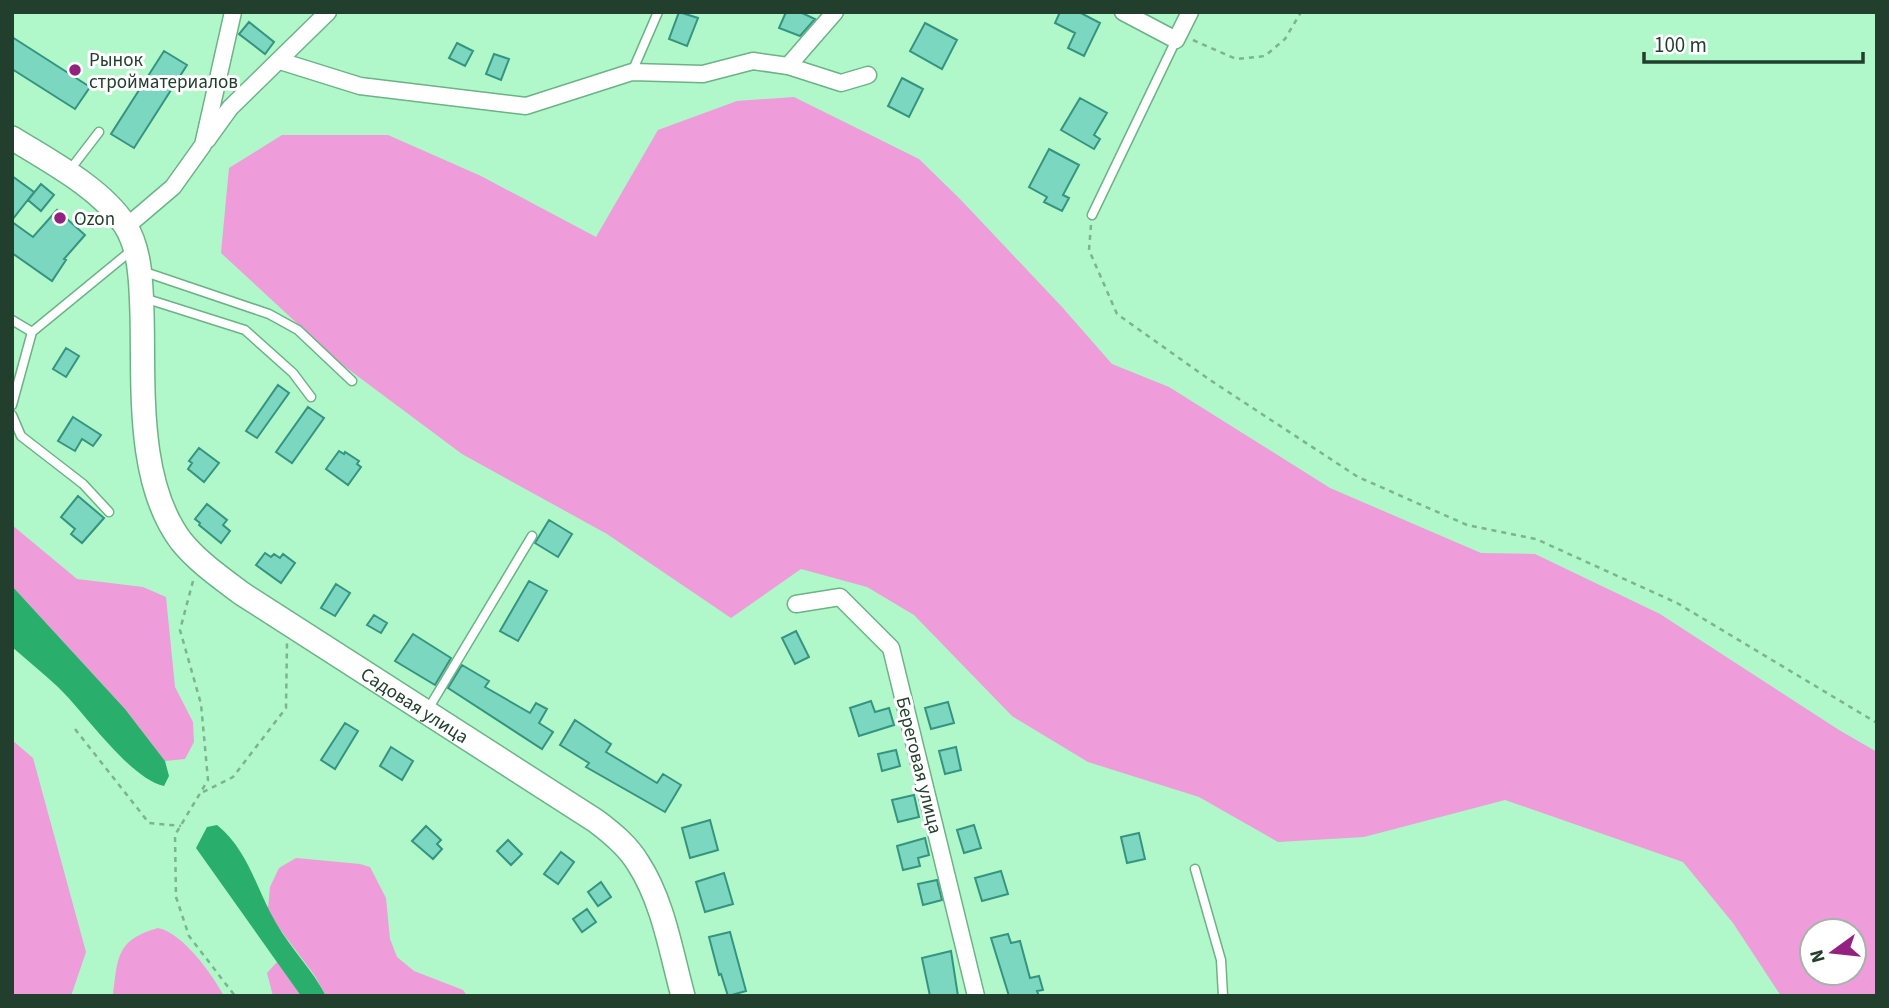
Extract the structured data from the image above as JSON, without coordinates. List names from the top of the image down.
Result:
{
  "streets": {
    "street": ["Садовая улица", "Береговая улица"]
  },
  "places": ["Рынок стройматериалов", "Ozon"],
  "scale_bar": "100 m",
  "north": "left"
}
